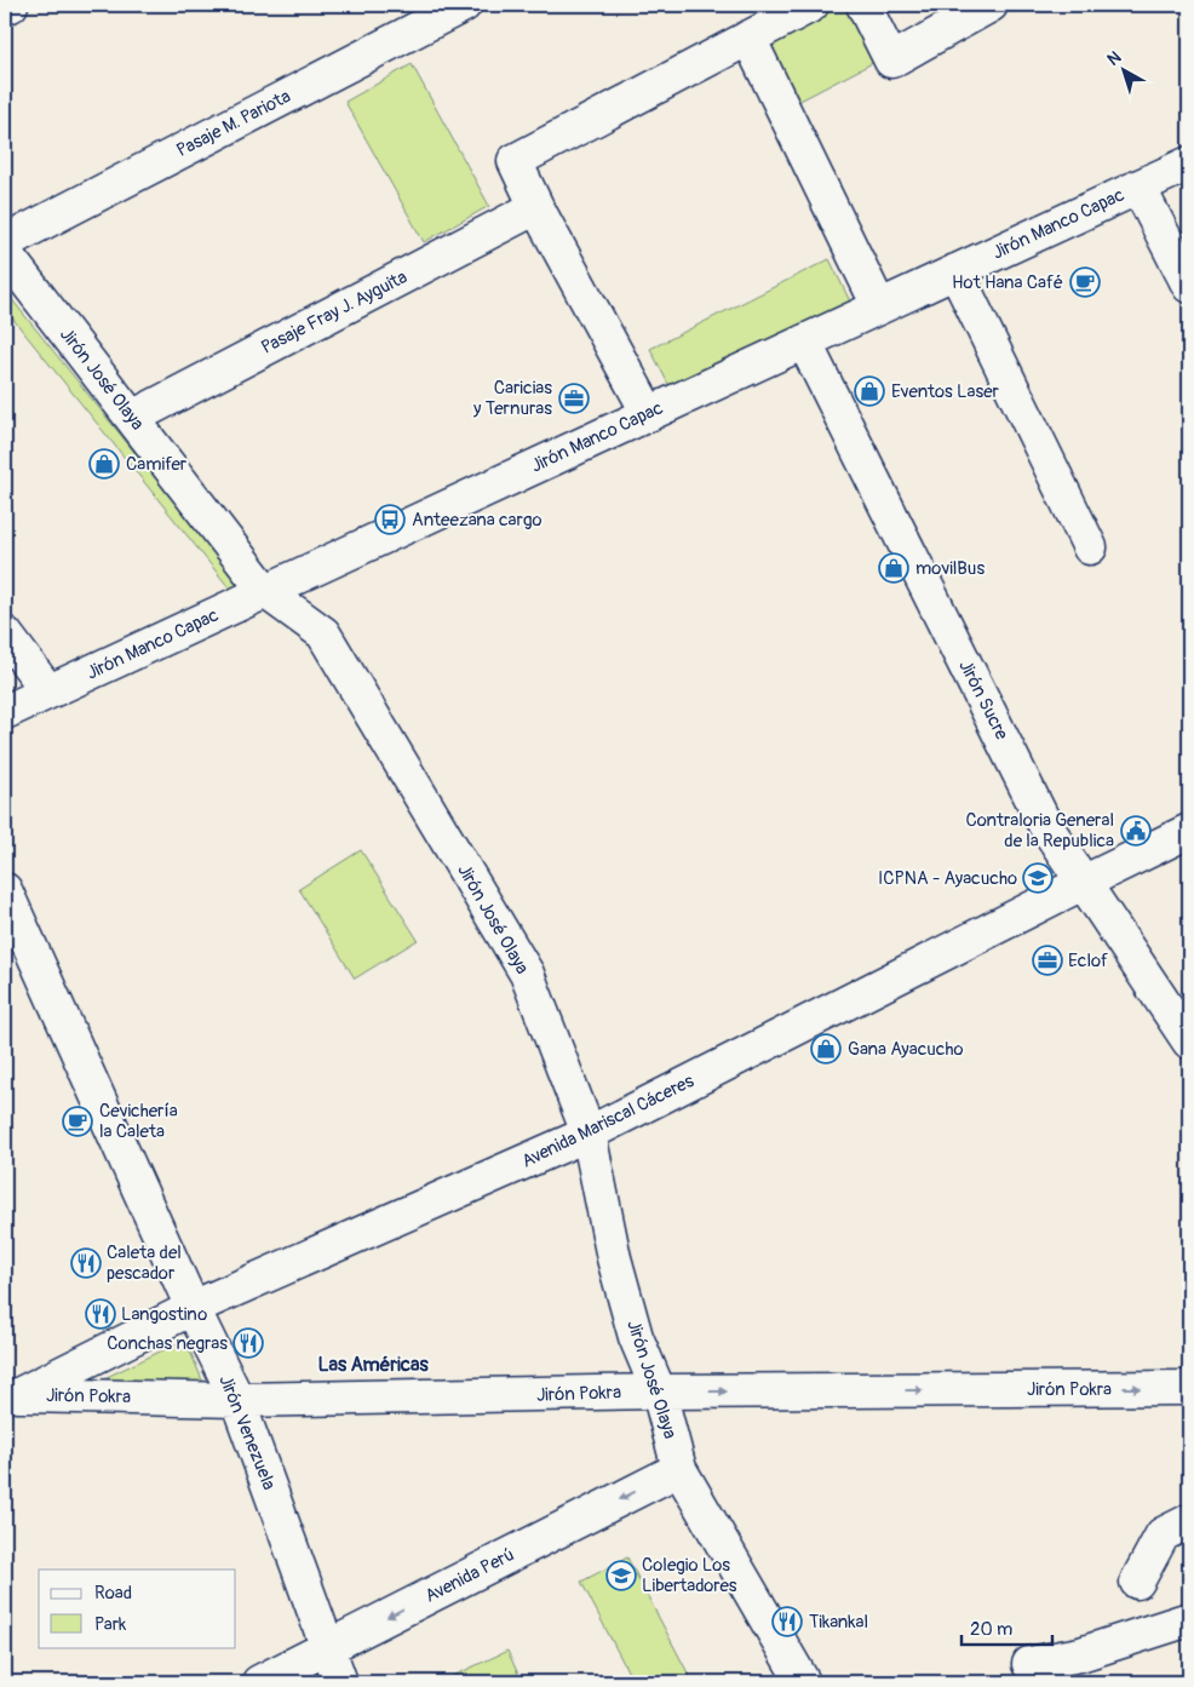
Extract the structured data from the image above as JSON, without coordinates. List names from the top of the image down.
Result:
{
  "streets": {
    "street": [
      "Pasaje M. Pariota",
      "Jirón Manco Capac",
      "Pasaje Fray J. Ayguita",
      "Jirón José Olaya",
      "Jirón Sucre",
      "Avenida Mariscal Cáceres",
      "Jirón Pokra",
      "Jirón Venezuela",
      "Avenida Perú"
    ]
  },
  "crossings": [
    ["Jirón Manco Capac", "Jirón José Olaya"],
    ["Jirón Manco Capac", "Jirón Sucre"],
    ["Pasaje Fray J. Ayguita", "Jirón José Olaya"],
    ["Jirón José Olaya", "Avenida Mariscal Cáceres"],
    ["Jirón José Olaya", "Jirón Pokra"],
    ["Jirón José Olaya", "Avenida Perú"],
    ["Jirón Sucre", "Avenida Mariscal Cáceres"],
    ["Avenida Mariscal Cáceres", "Jirón Pokra"],
    ["Avenida Mariscal Cáceres", "Jirón Venezuela"],
    ["Jirón Pokra", "Jirón Venezuela"],
    ["Jirón Venezuela", "Avenida Perú"]
  ],
  "one_way": ["Avenida Perú"],
  "districts": ["Las Américas"],
  "places": {
    "cafe": ["Hot Hana Café", "Cevichería la Caleta"],
    "shop": [
      "Eventos Laser",
      "Camifer",
      "movilBus",
      "Gana Ayacucho"
    ],
    "office": ["Caricias y Ternuras", "Eclof"],
    "bus stop": ["Anteezana cargo"],
    "public building": ["Contraloria General de la Republica"],
    "school or university": ["ICPNA - Ayacucho", "Colegio Los Libertadores"],
    "restaurant": [
      "Caleta del pescador",
      "Langostino",
      "Conchas negras",
      "Tikankal"
    ]
  },
  "legend": ["Road", "Park"],
  "scale_bar": "20 m",
  "north": "top left"
}
